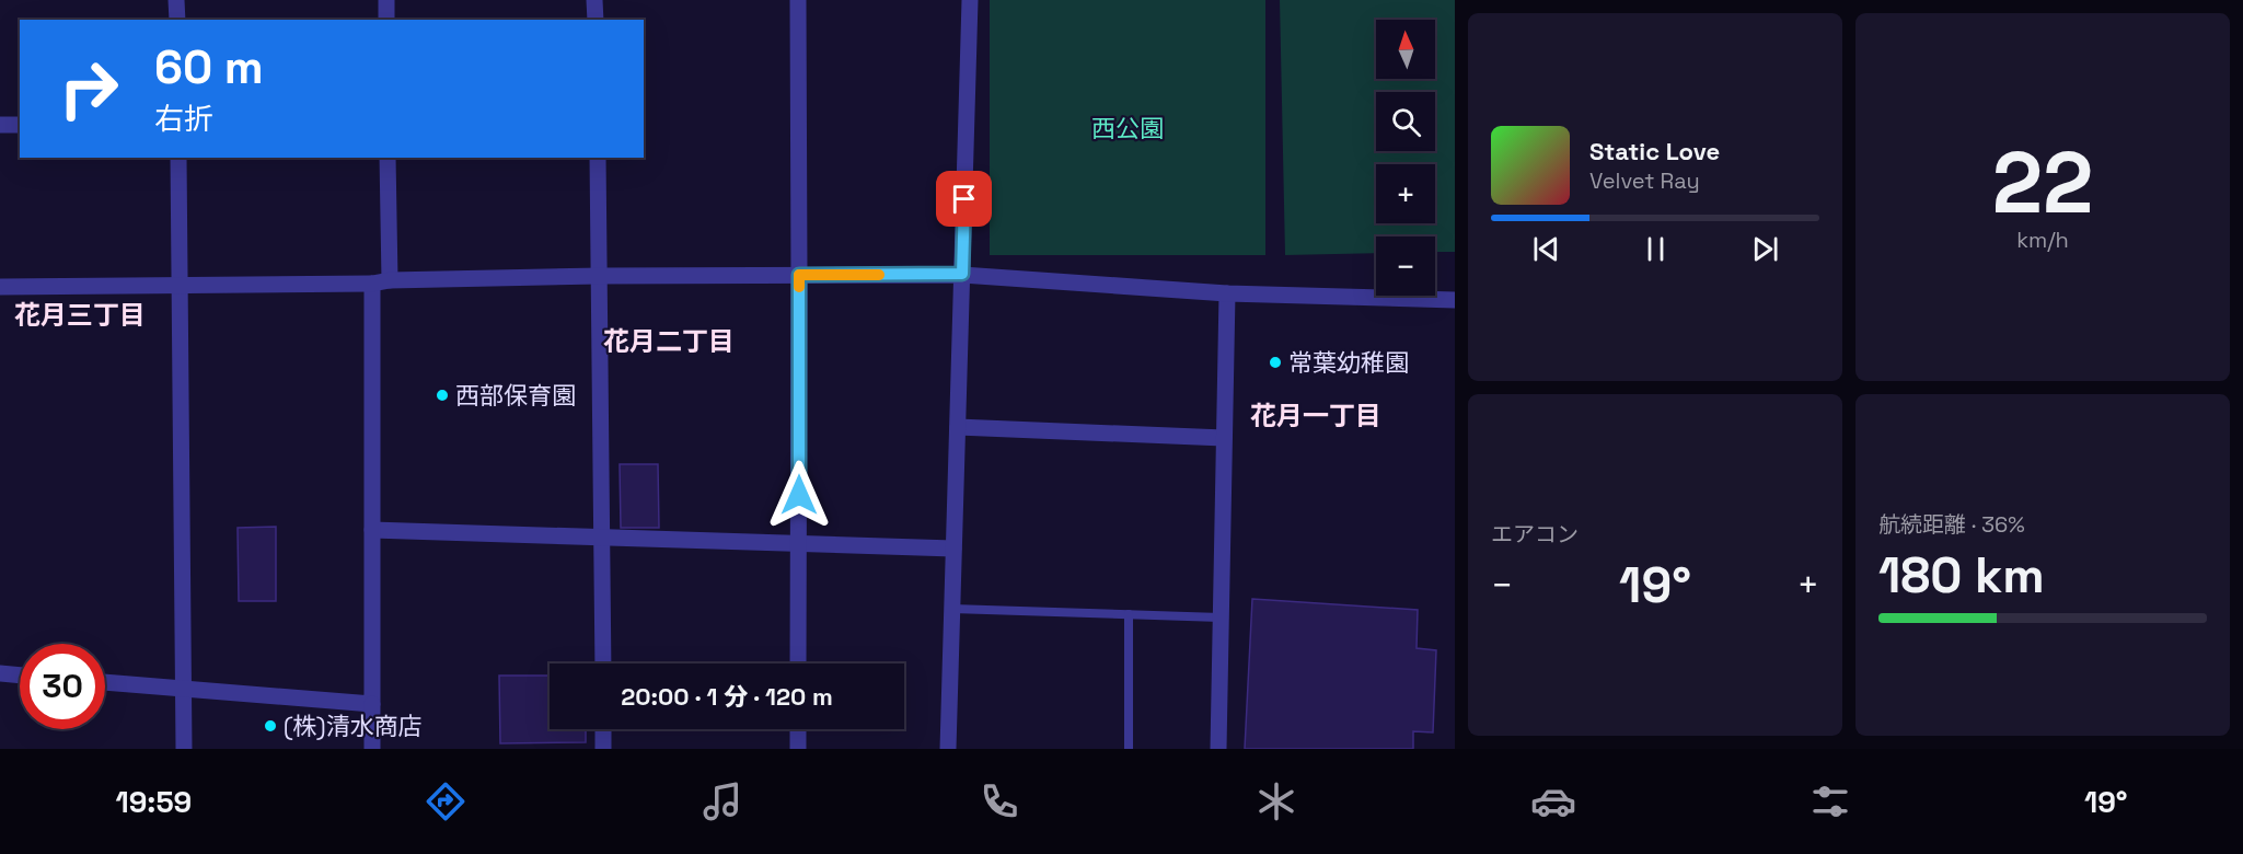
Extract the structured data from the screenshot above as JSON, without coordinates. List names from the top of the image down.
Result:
{
  "districts": ["花月三丁目", "花月二丁目", "花月一丁目"],
  "parks": ["西公園"],
  "places": ["常葉幼稚園", "西部保育園", "(株)清水商店"],
  "north": "top",
  "page": {
    "tile": [
      ["22", "km/h"],
      "エアコン",
      ["航続距離 · 36%", "180 km"]
    ],
    "map_buttons": ["+", "−"],
    "turn": ["60 m", "右折"],
    "song": ["Static Love", "Velvet Ray"],
    "heat": ["−", "19°", "+"],
    "limit": "30",
    "trip": "20:00 · 1 分 · 120 m",
    "tabs": ["19:59", "19°"]
  }
}
